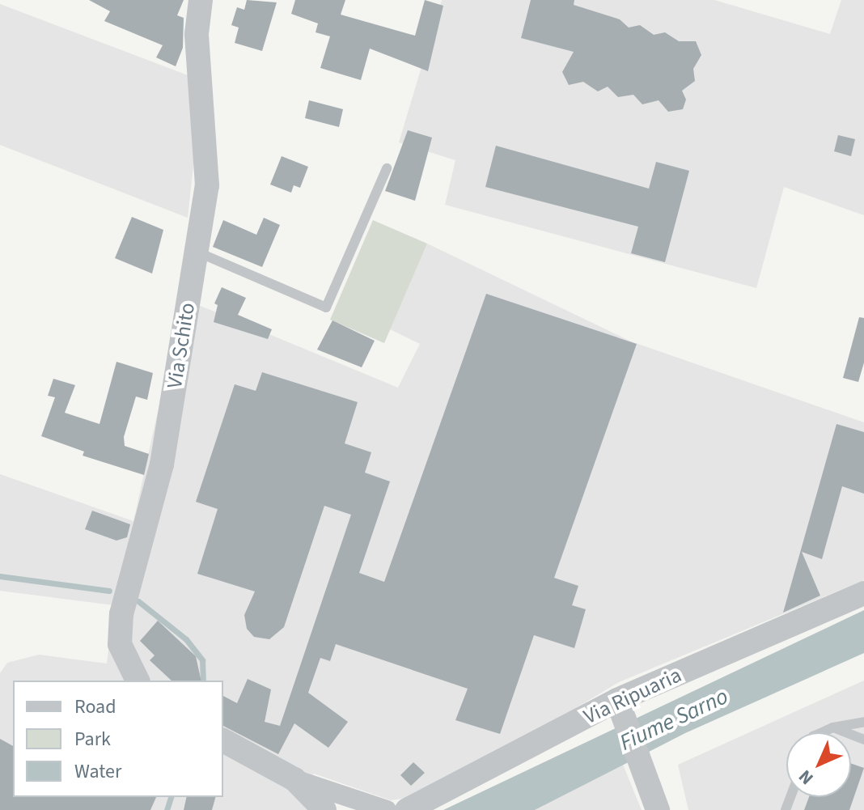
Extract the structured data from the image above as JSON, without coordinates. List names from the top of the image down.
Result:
{
  "streets": {
    "street": ["Via Schito", "Via Ripuaria"]
  },
  "water": ["Fiume Sarno"],
  "legend": ["Road", "Park", "Water"],
  "north": "bottom left"
}
